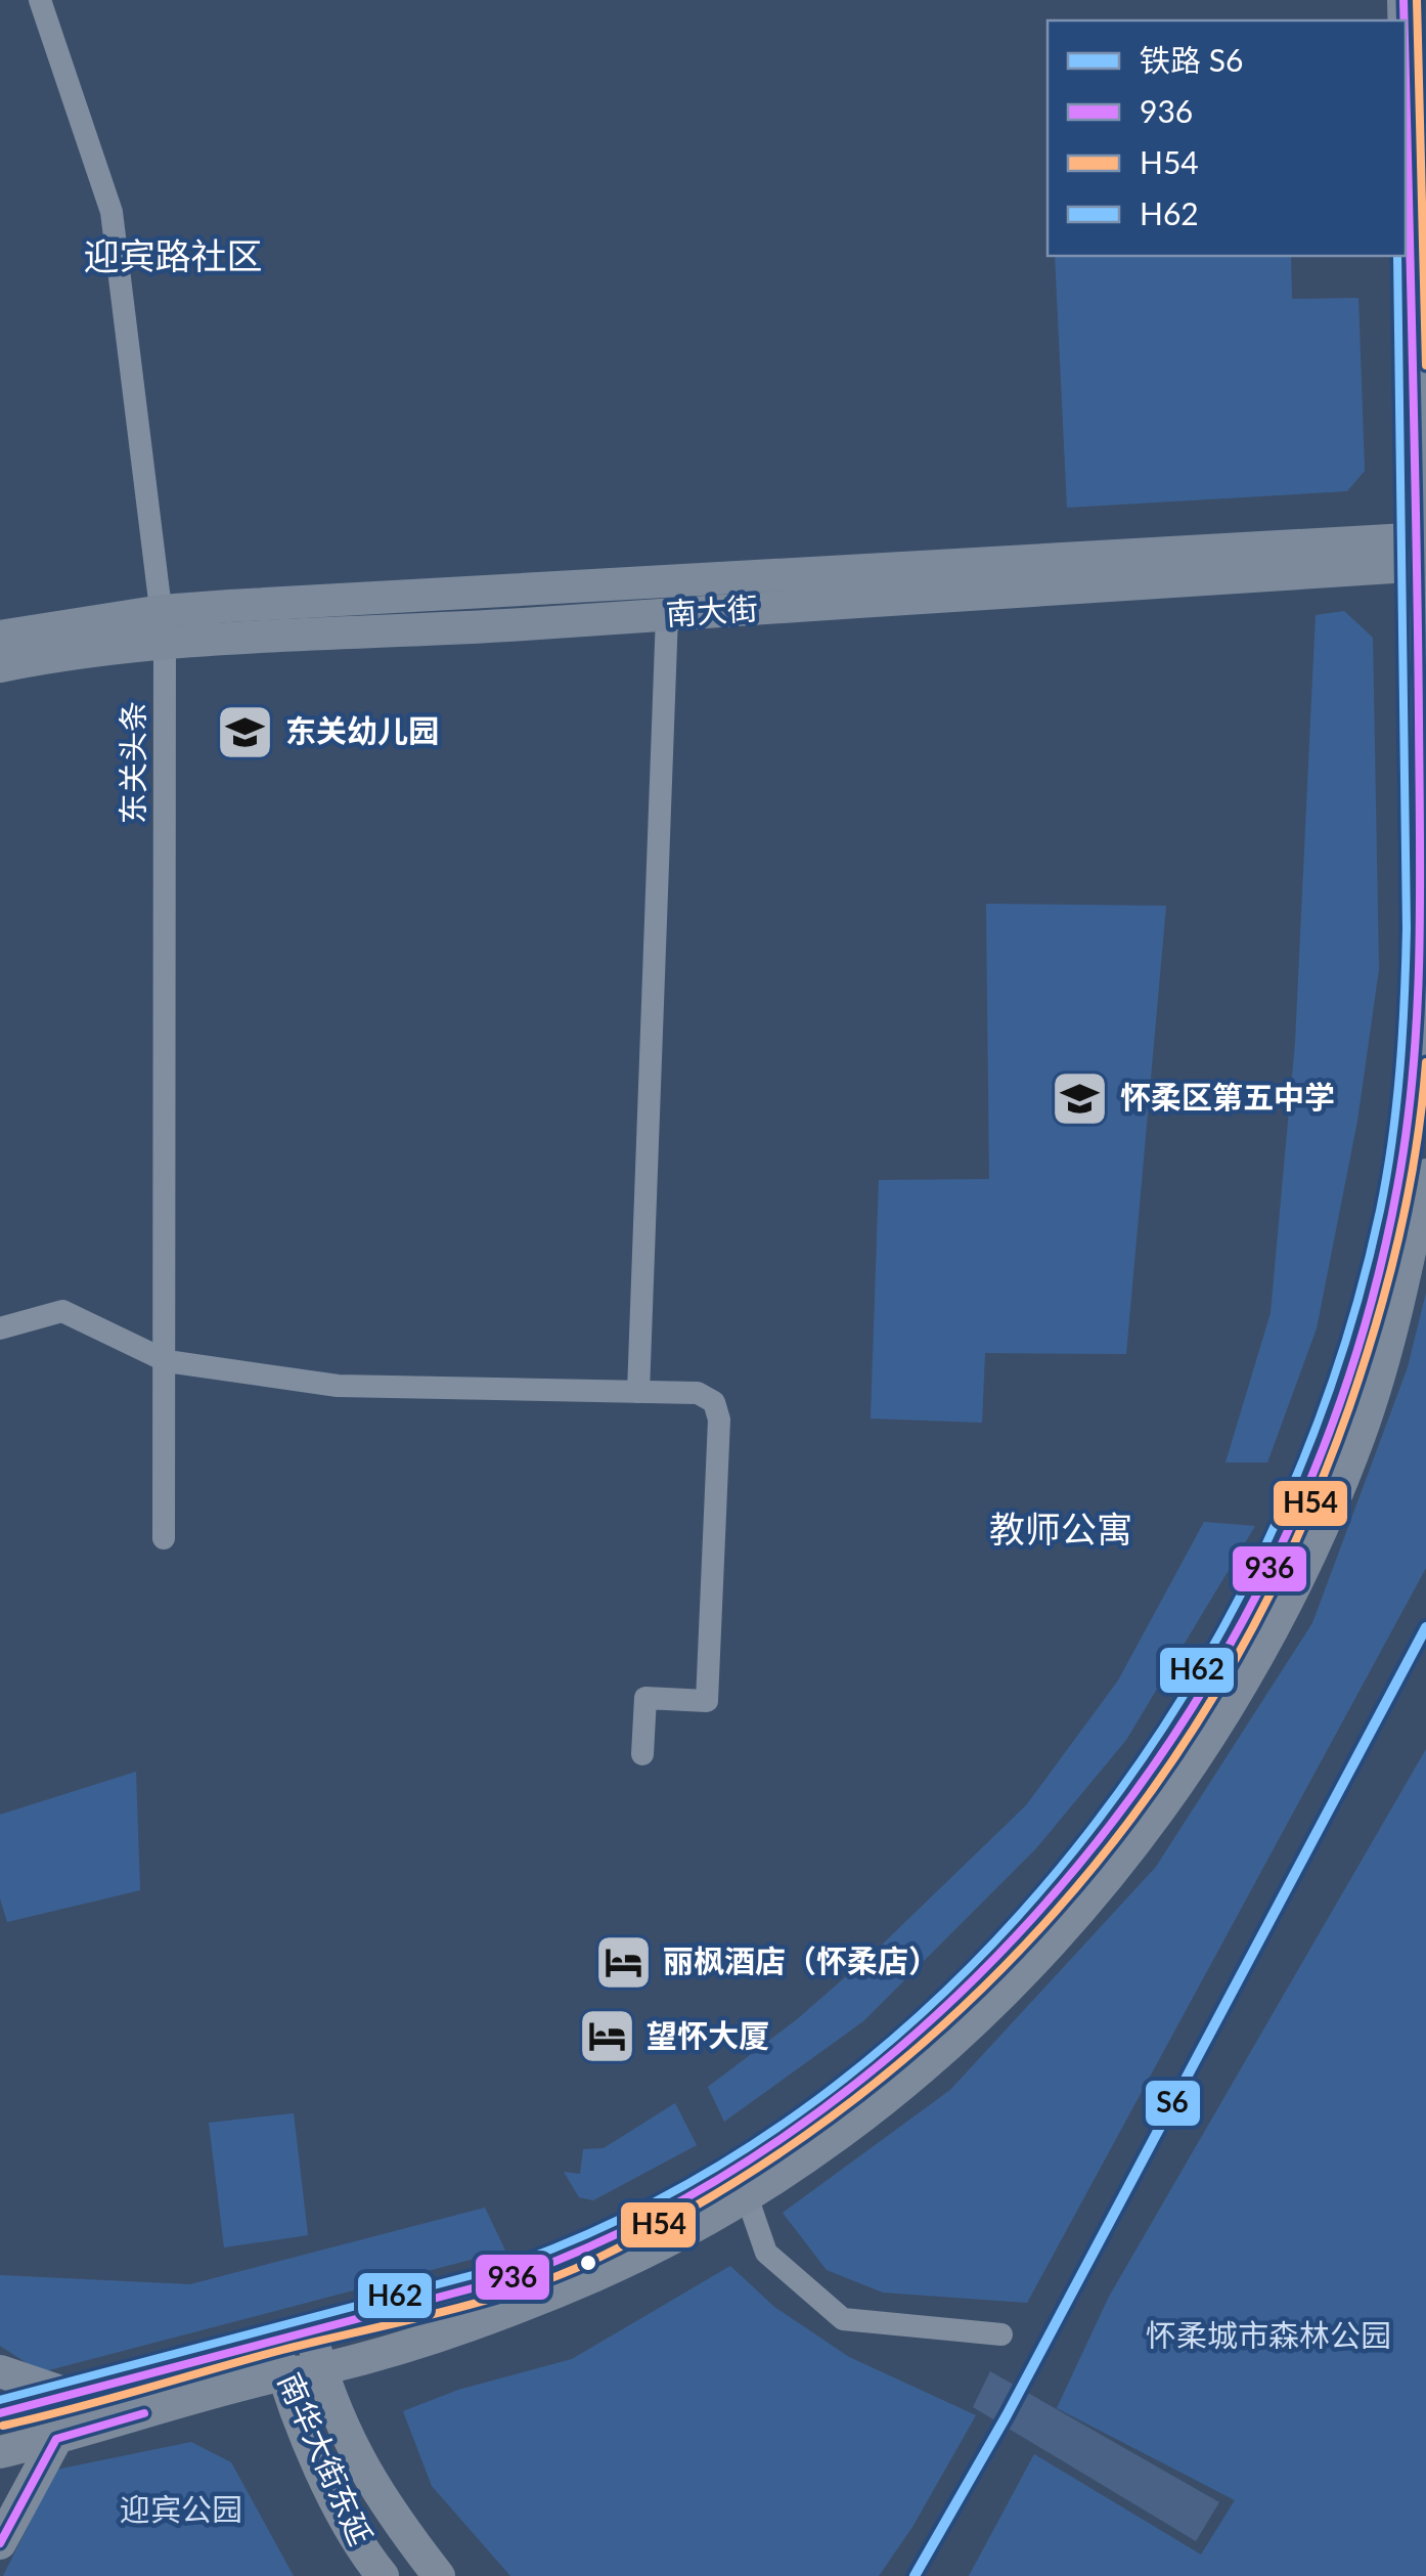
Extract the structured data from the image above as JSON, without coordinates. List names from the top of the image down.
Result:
{
  "streets": {
    "main road": ["南大街", "南华大街东延"],
    "street": ["东关头条"]
  },
  "crossings": [
    ["南大街", "东关头条"]
  ],
  "districts": ["迎宾路社区", "教师公寓"],
  "parks": ["怀柔城市森林公园", "迎宾公园"],
  "places": {
    "school or university": ["东关幼儿园", "怀柔区第五中学"],
    "hotel": ["丽枫酒店（怀柔店）", "望怀大厦"]
  },
  "lines": [
    "transit line 936",
    "transit line H54",
    "transit line H62",
    "rail line S6"
  ],
  "legend": [
    "铁路 S6",
    "936",
    "H54",
    "H62"
  ]
}
